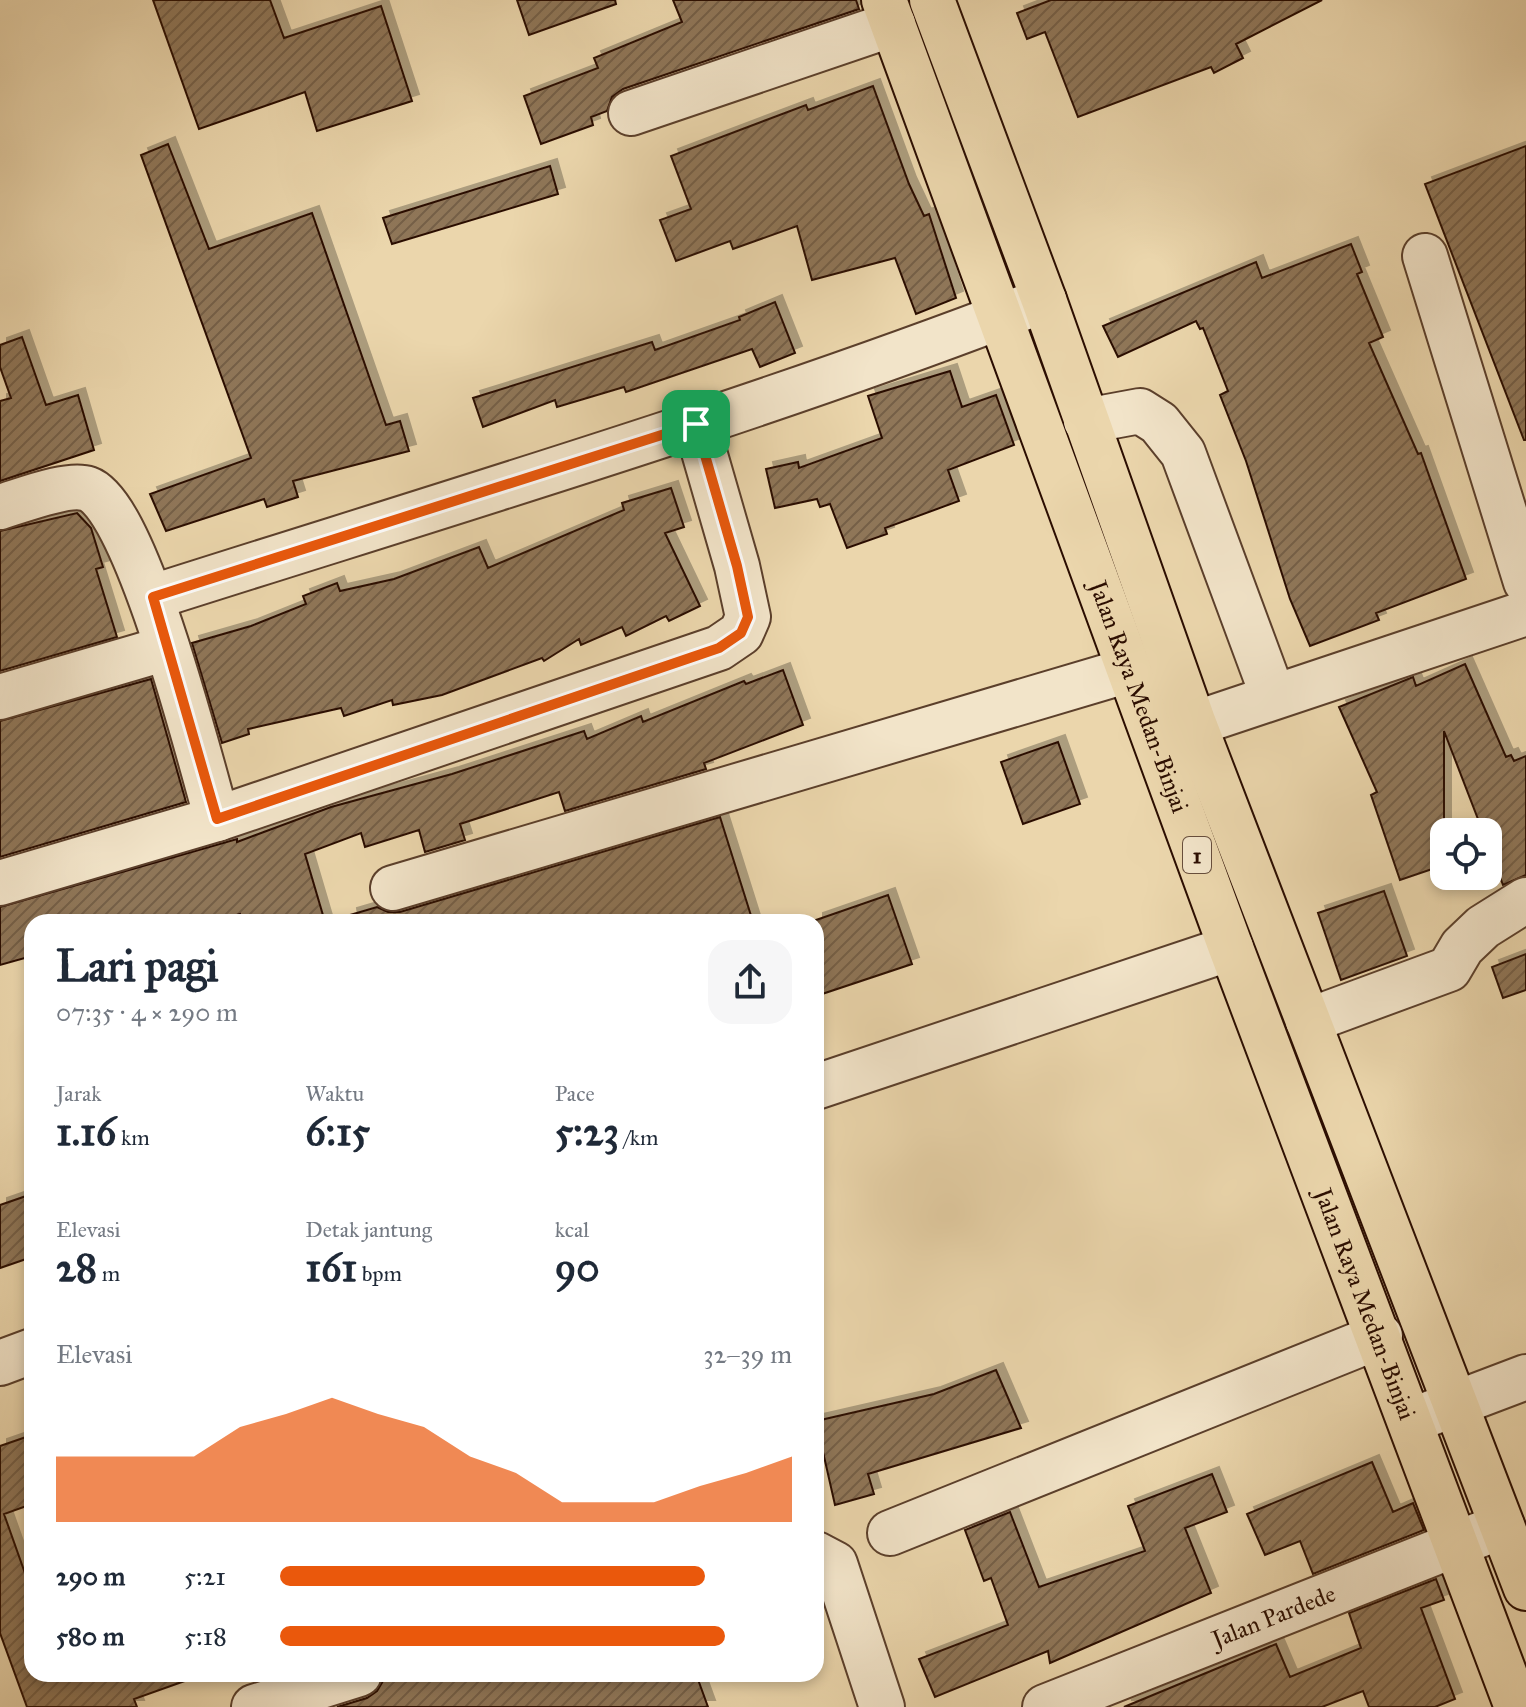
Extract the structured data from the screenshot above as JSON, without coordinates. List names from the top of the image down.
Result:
{
  "streets": {
    "highway": ["Jalan Raya Medan-Binjai", "1"],
    "street": ["Jalan Pardede"]
  },
  "crossings": [
    ["Jalan Raya Medan-Binjai", "Jalan Pardede"]
  ],
  "page": {
    "heading": ["Lari pagi", "07:35 · 4 × 290 m"],
    "stats": [
      ["Jarak", "1.16 km"],
      ["Waktu", "6:15"],
      ["Pace", "5:23 /km"],
      ["Elevasi", "28 m"],
      ["Detak jantung", "161 bpm"],
      ["kcal", "90"]
    ],
    "chart": ["Elevasi", "32–39 m"],
    "list": [
      {
        "name": "290 m",
        "note": "5:21"
      },
      {
        "name": "580 m",
        "note": "5:18"
      }
    ]
  }
}
